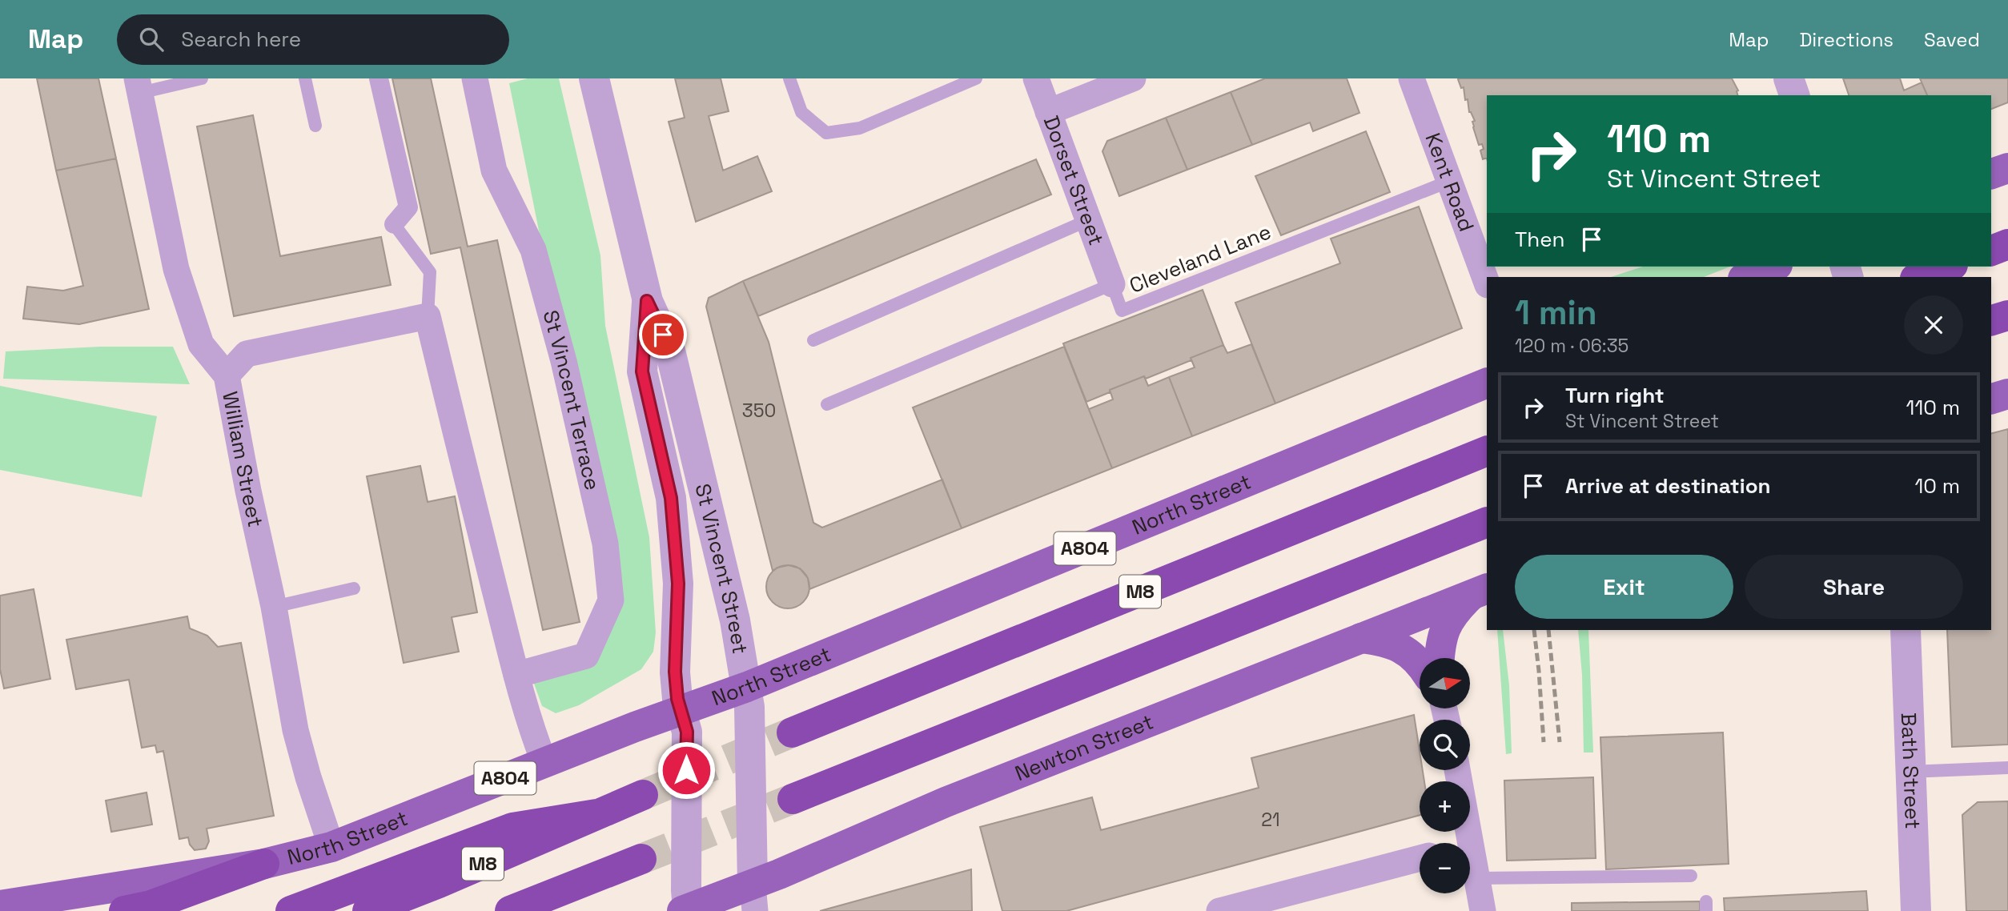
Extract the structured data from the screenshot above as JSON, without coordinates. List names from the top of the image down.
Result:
{
  "streets": {
    "highway": ["M8"],
    "main road": ["North Street", "A804", "Newton Street"],
    "street": [
      "Dorset Street",
      "Kent Road",
      "St Vincent Terrace",
      "William Street",
      "St Vincent Street",
      "Bath Street"
    ],
    "lane": ["Cleveland Lane"]
  },
  "crossings": [
    ["Dorset Street", "Cleveland Lane"],
    ["Kent Road", "Cleveland Lane"],
    ["William Street", "North Street"],
    ["North Street", "St Vincent Street"],
    ["St Vincent Street", "Newton Street"]
  ],
  "house_numbers": ["350", "21"],
  "north": "right",
  "page": {
    "header": "Map",
    "search": "Search here",
    "nav": ["Map", "Directions", "Saved"],
    "turn": ["110 m", "St Vincent Street"],
    "then": "Then",
    "heading": ["1 min", "120 m · 06:35"],
    "list": [
      {
        "name": "Turn right",
        "note": "St Vincent Street",
        "value": "110 m"
      },
      {
        "name": "Arrive at destination",
        "value": "10 m"
      }
    ],
    "buttons": ["Exit", "Share"],
    "map_buttons": ["+", "−"]
  }
}
